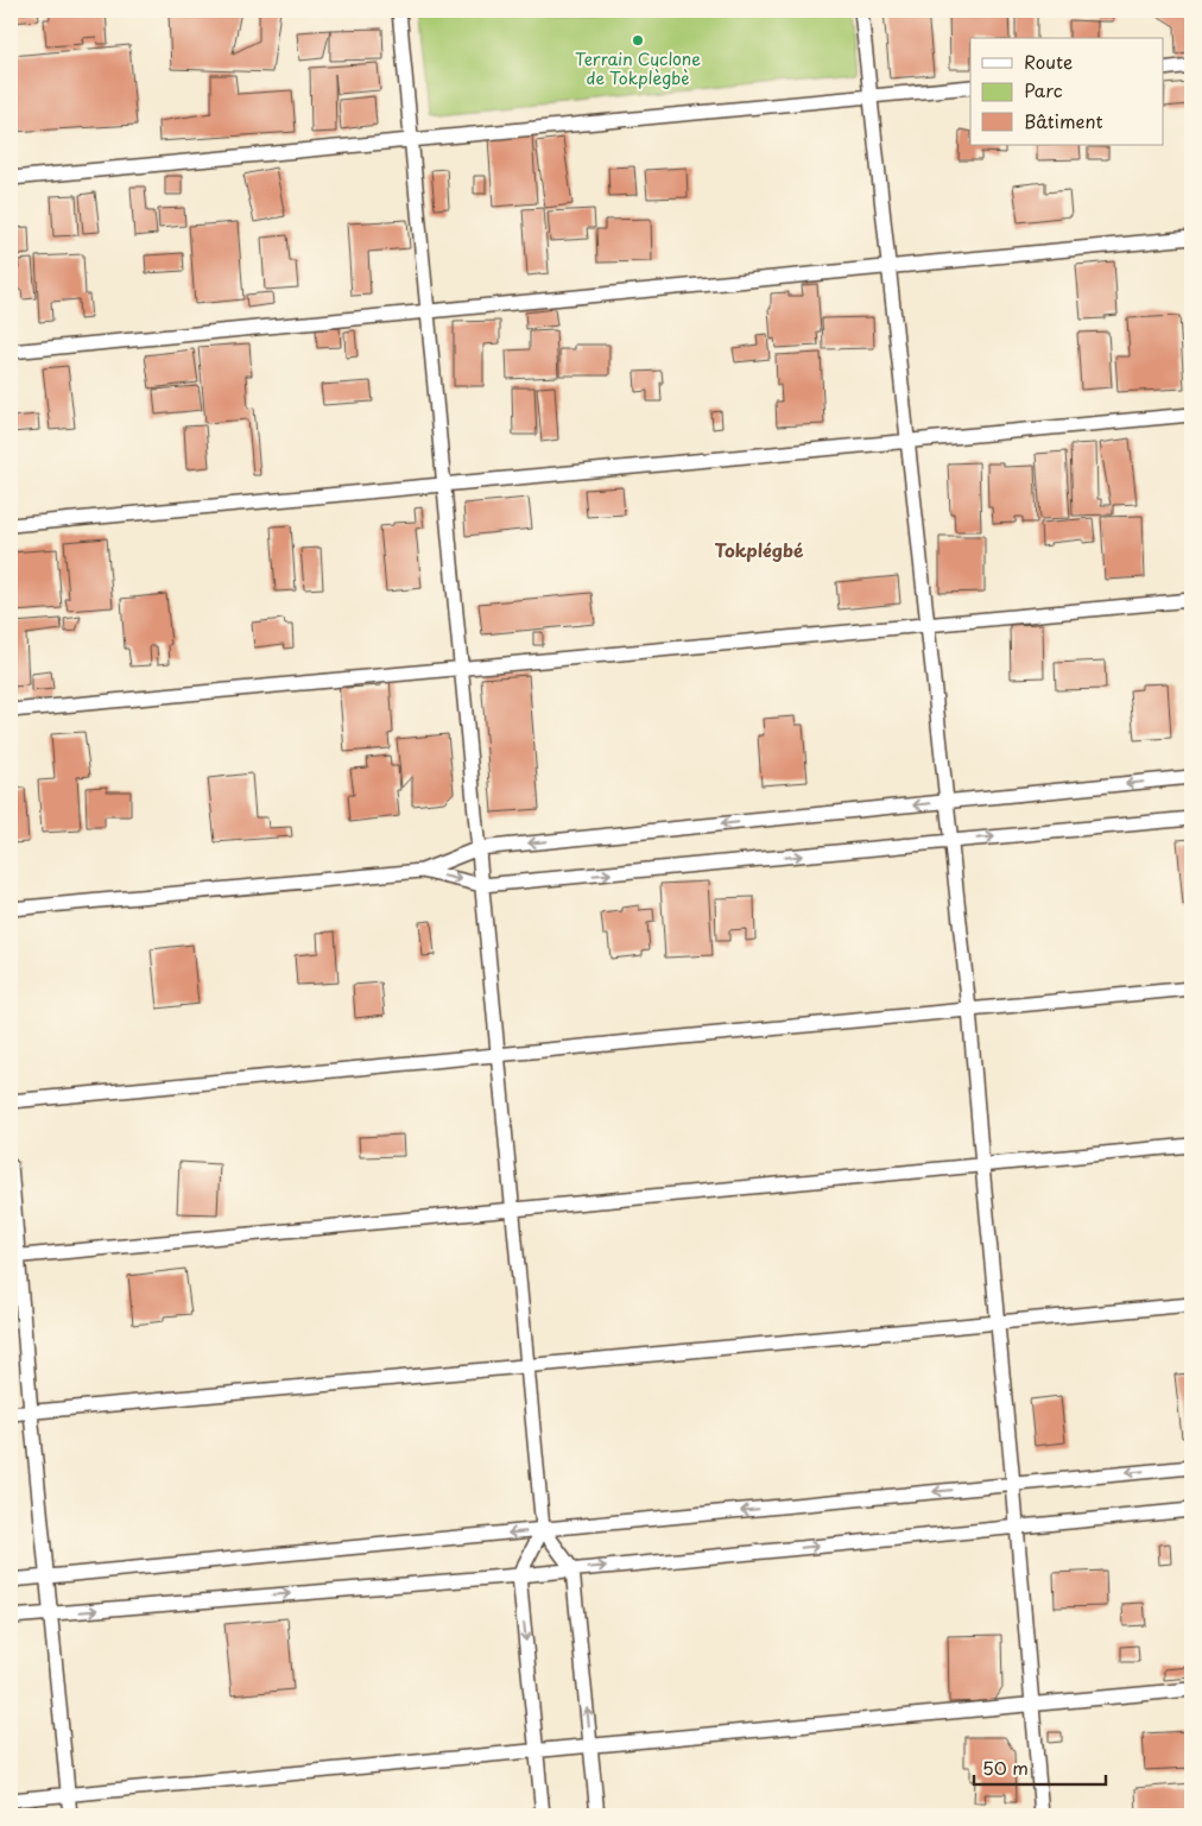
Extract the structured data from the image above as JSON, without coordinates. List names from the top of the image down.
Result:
{
  "districts": ["Tokplégbé"],
  "places": ["Terrain Cyclone de Tokplègbè"],
  "legend": ["Route", "Parc", "Bâtiment"],
  "scale_bar": "50 m"
}
